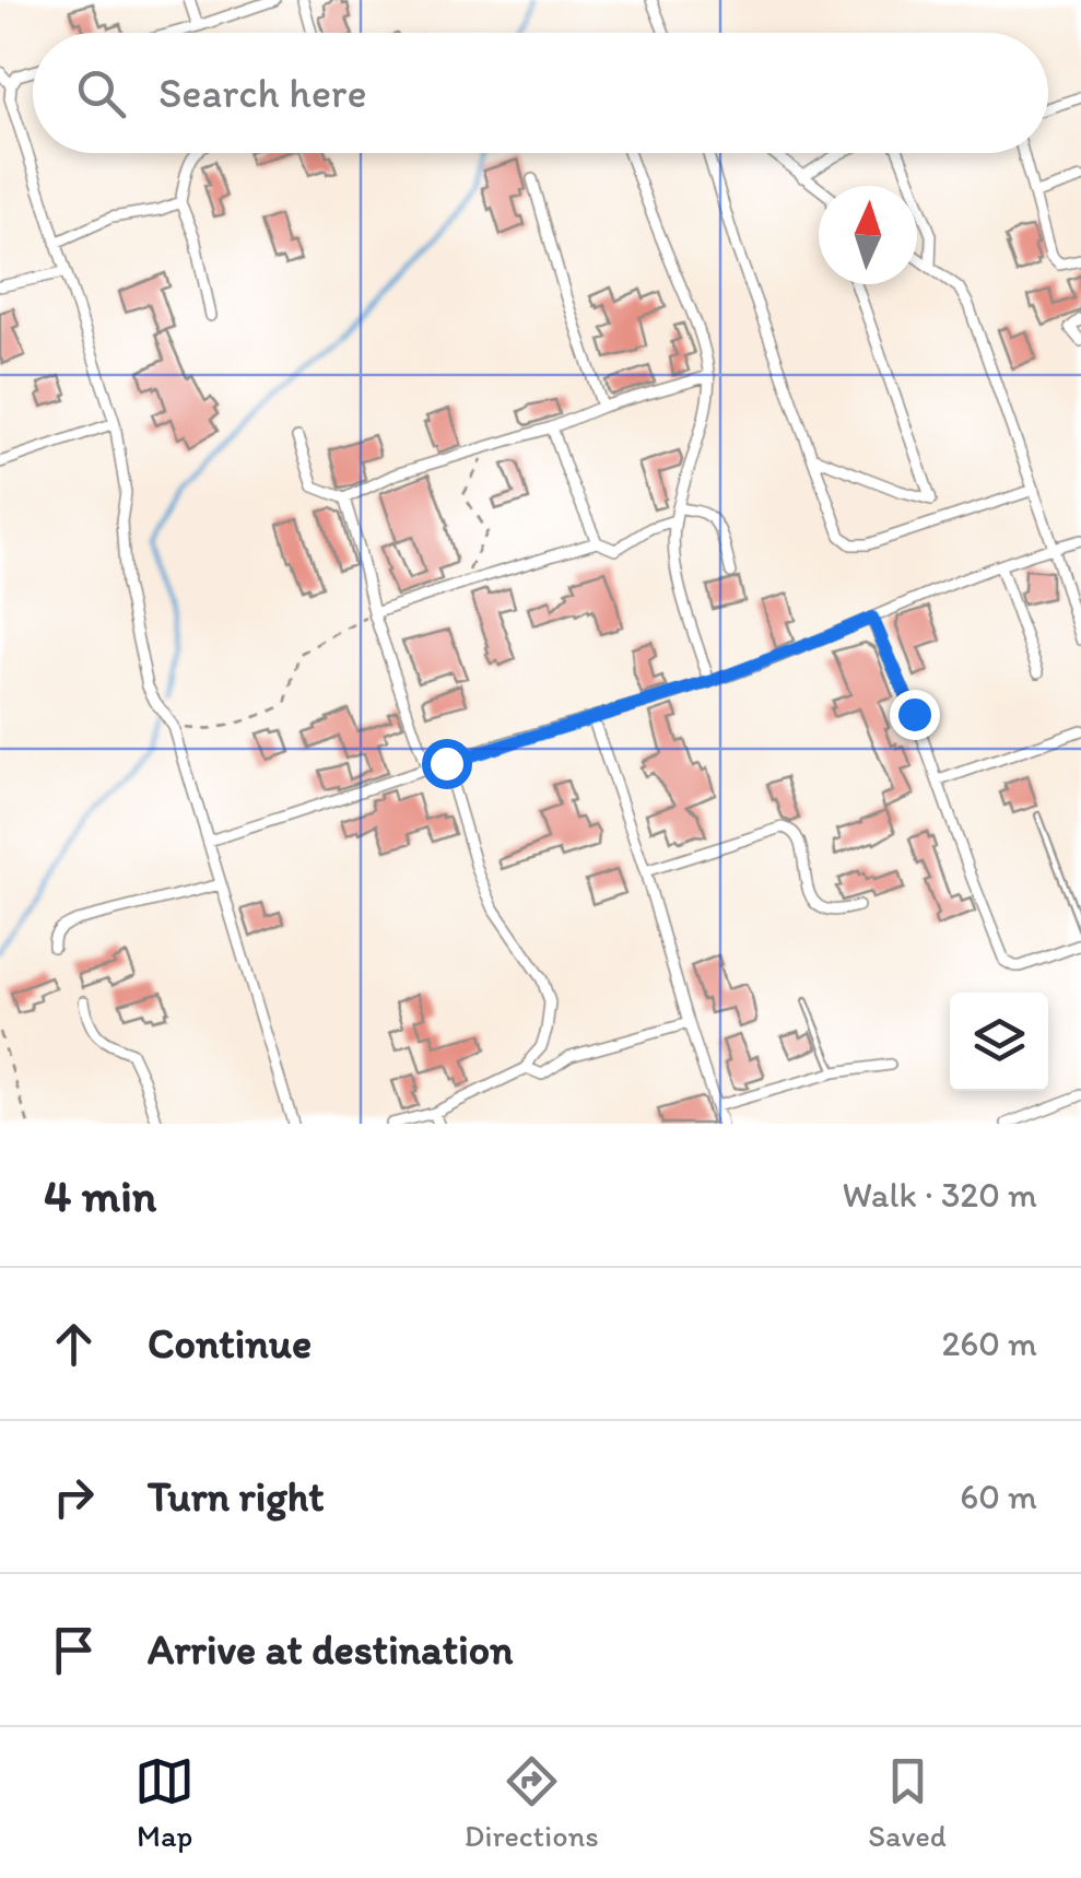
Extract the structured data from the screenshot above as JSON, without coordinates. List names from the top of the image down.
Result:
{
  "north": "top",
  "page": {
    "search": "Search here",
    "heading": ["4 min", "Walk · 320 m"],
    "list": [
      ["Continue", "260 m"],
      ["Turn right", "60 m"],
      "Arrive at destination"
    ],
    "nav": ["Map", "Directions", "Saved"]
  }
}
